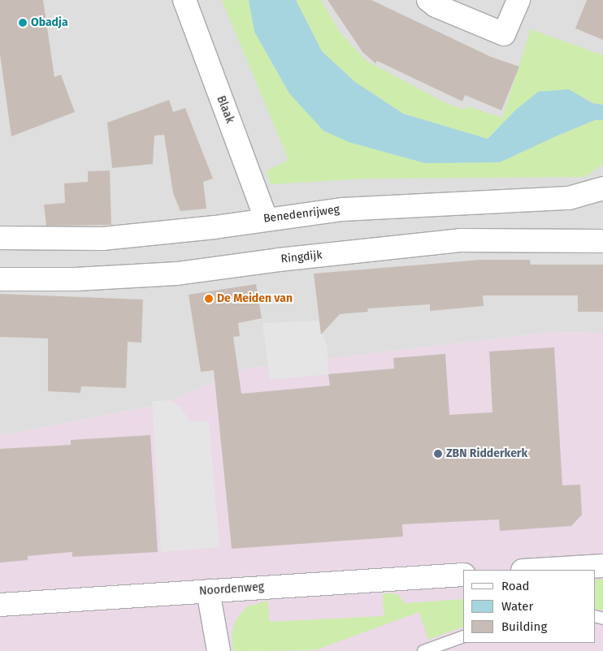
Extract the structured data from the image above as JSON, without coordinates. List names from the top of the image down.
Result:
{
  "streets": {
    "street": [
      "Blaak",
      "Benedenrijweg",
      "Ringdijk",
      "Noordenweg"
    ]
  },
  "crossings": [
    ["Blaak", "Benedenrijweg"]
  ],
  "places": ["Obadja", "De Meiden van", "ZBN Ridderkerk"],
  "legend": ["Road", "Water", "Building"]
}
